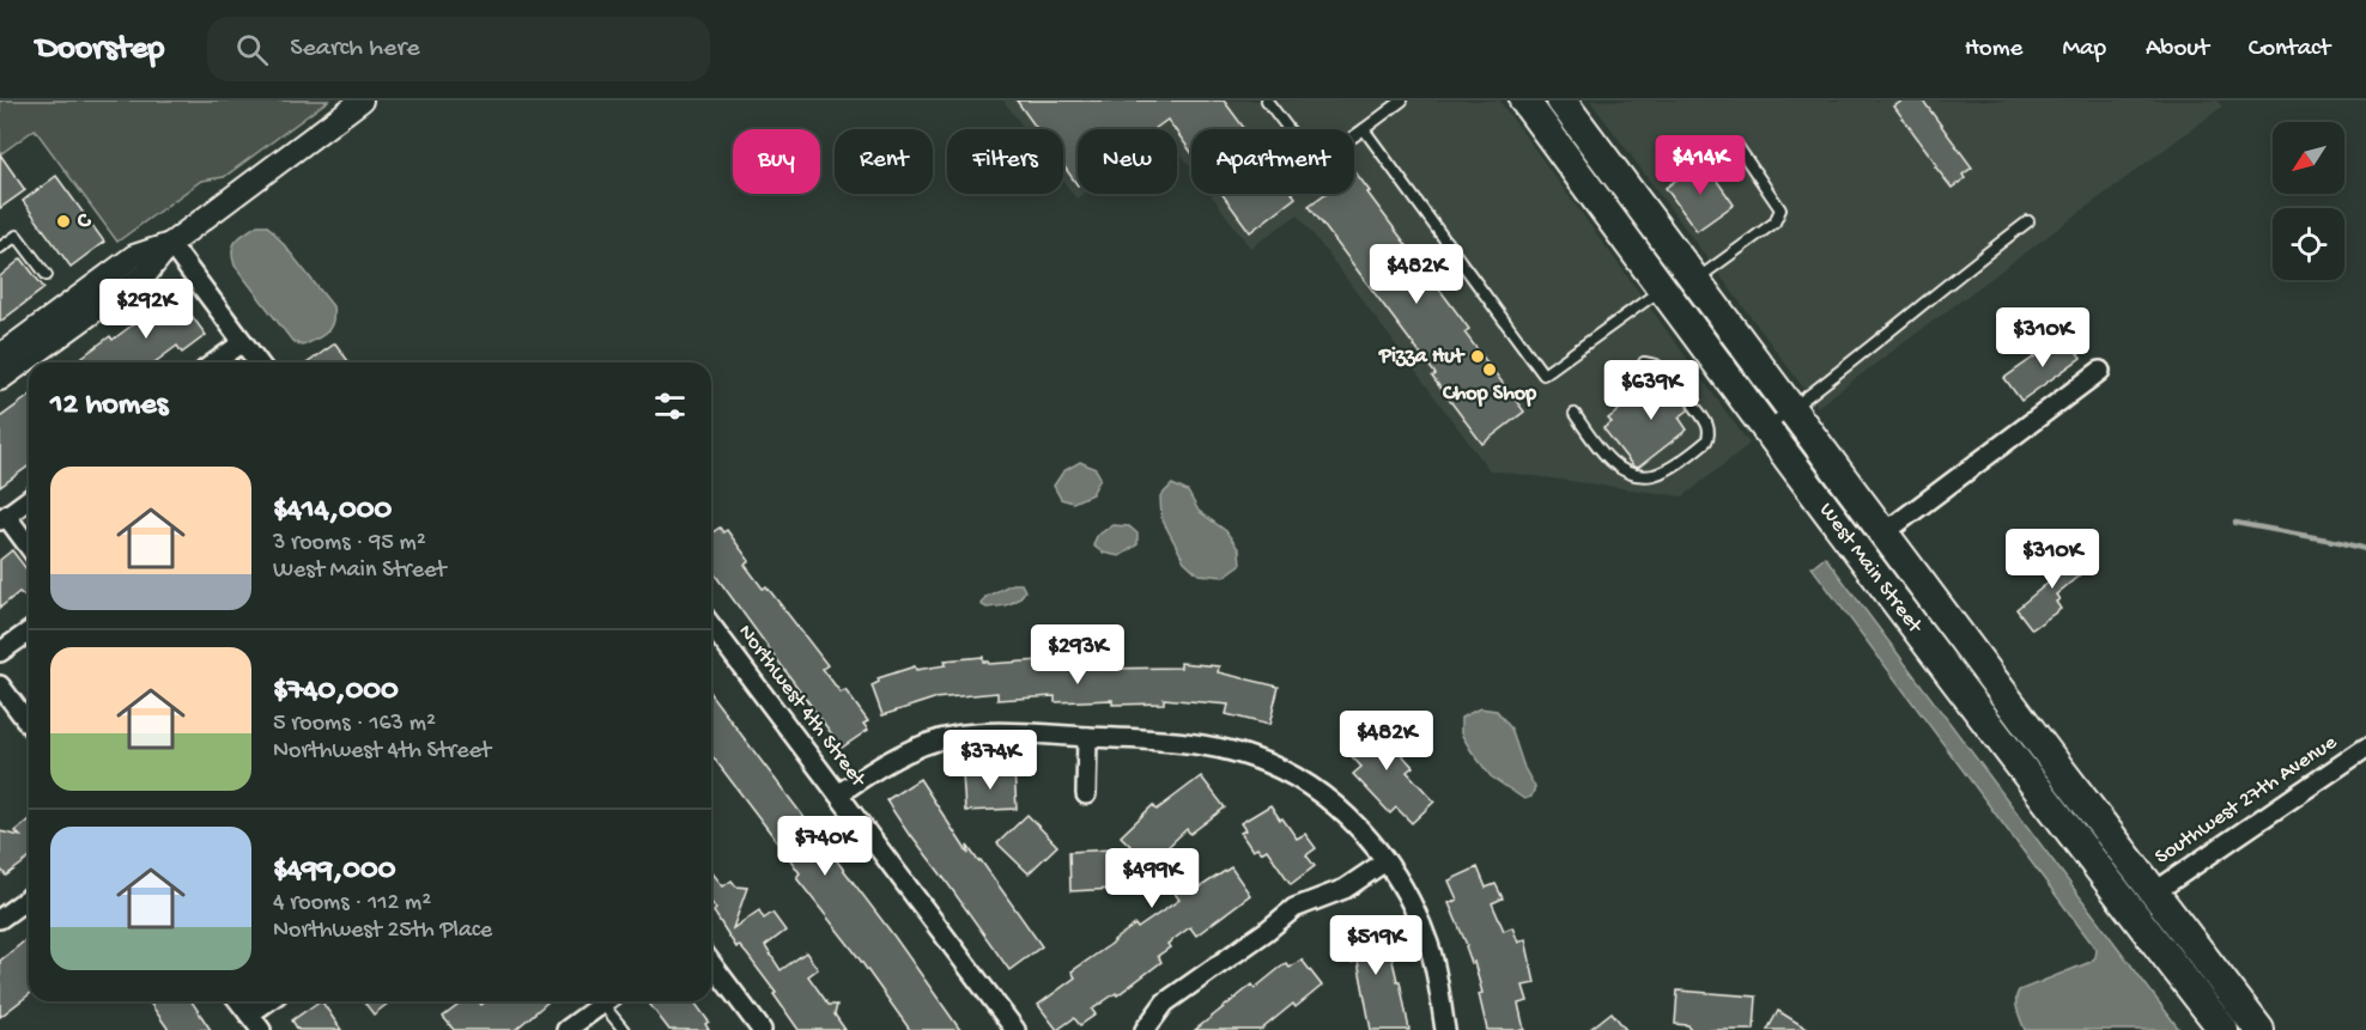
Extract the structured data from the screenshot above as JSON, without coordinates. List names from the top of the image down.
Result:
{
  "streets": {
    "highway": ["West Main Street"],
    "street": ["Northwest 4th Street", "Southwest 27th Avenue"]
  },
  "crossings": [
    ["West Main Street", "Southwest 27th Avenue"]
  ],
  "places": ["C", "Pizza Hut", "Chop Shop"],
  "north": "bottom left",
  "page": {
    "header": "Doorstep",
    "search": "Search here",
    "nav": [
      "Home",
      "Map",
      "About",
      "Contact"
    ],
    "chip": [
      "Buy",
      "Rent",
      "Filters",
      "New",
      "Apartment"
    ],
    "price": [
      "$414K",
      "$482K",
      "$292K",
      "$310K",
      "$639K",
      "$310K",
      "$293K",
      "$482K",
      "$374K",
      "$740K",
      "$499K",
      "$519K"
    ],
    "heading": "12 homes",
    "list": [
      {
        "name": "$414,000",
        "note": "3 rooms · 95 m² · West Main Street"
      },
      {
        "name": "$740,000",
        "note": "5 rooms · 163 m² · Northwest 4th Street"
      },
      {
        "name": "$499,000",
        "note": "4 rooms · 112 m² · Northwest 25th Place"
      }
    ]
  }
}
